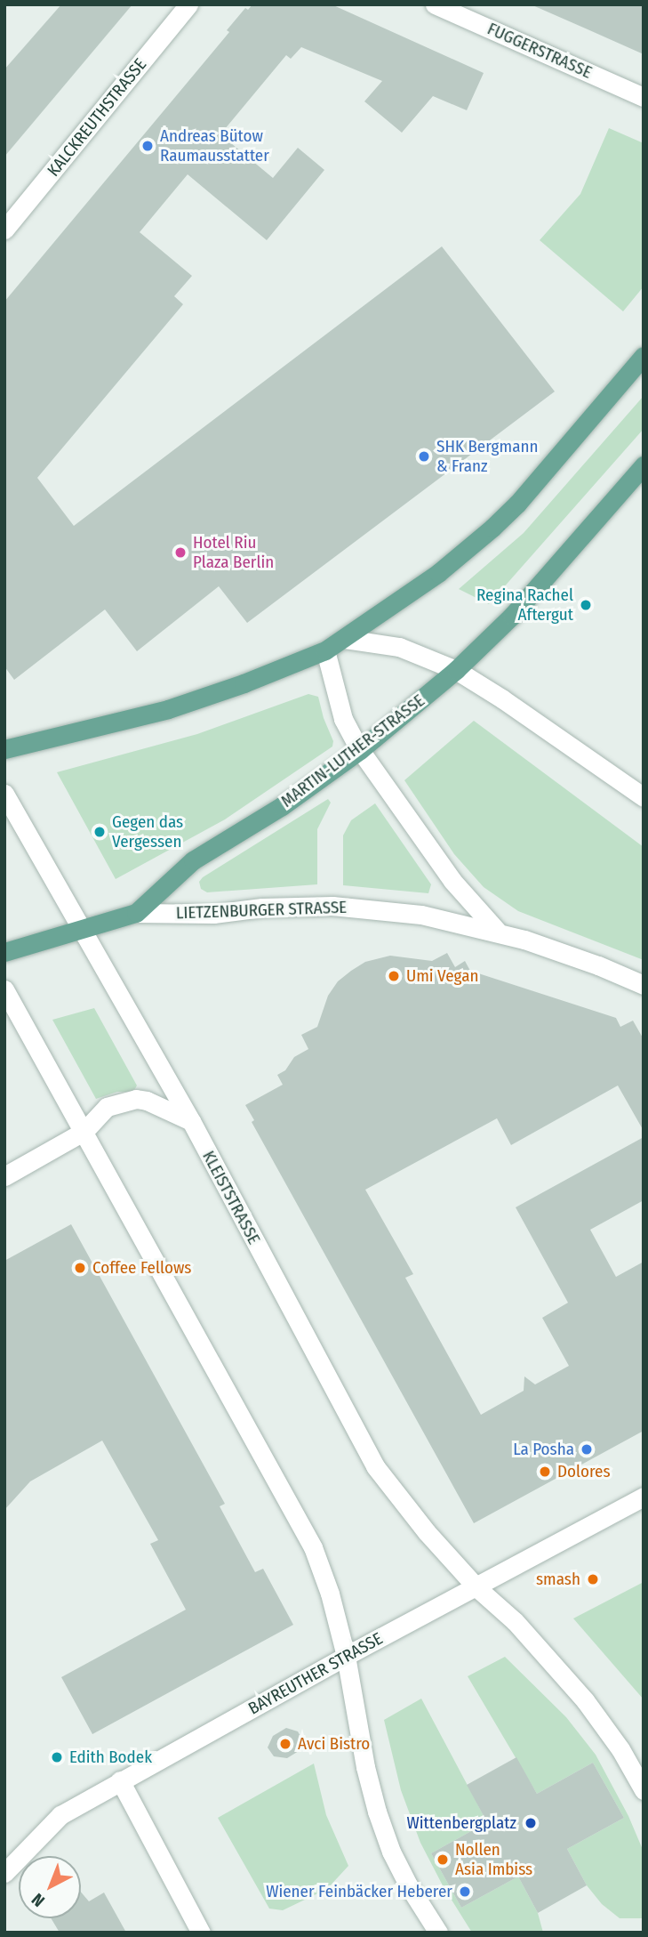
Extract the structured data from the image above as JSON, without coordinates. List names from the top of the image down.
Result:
{
  "streets": {
    "main road": [
      "FUGGERSTRASSE",
      "KALCKREUTHSTRASSE",
      "MARTIN-LUTHER-STRASSE",
      "LIETZENBURGER STRASSE",
      "KLEISTSTRASSE",
      "BAYREUTHER STRASSE"
    ]
  },
  "crossings": [
    ["MARTIN-LUTHER-STRASSE", "LIETZENBURGER STRASSE"],
    ["MARTIN-LUTHER-STRASSE", "KLEISTSTRASSE"],
    ["KLEISTSTRASSE", "BAYREUTHER STRASSE"]
  ],
  "places": [
    "Andreas Bütow Raumausstatter",
    "SHK Bergmann & Franz",
    "Hotel Riu Plaza Berlin",
    "Regina Rachel Aftergut",
    "Gegen das Vergessen",
    "Umi Vegan",
    "Coffee Fellows",
    "La Posha",
    "Dolores",
    "smash",
    "Avci Bistro",
    "Edith Bodek",
    "Wittenbergplatz",
    "Nollen Asia Imbiss",
    "Wiener Feinbäcker Heberer"
  ],
  "north": "bottom left"
}
